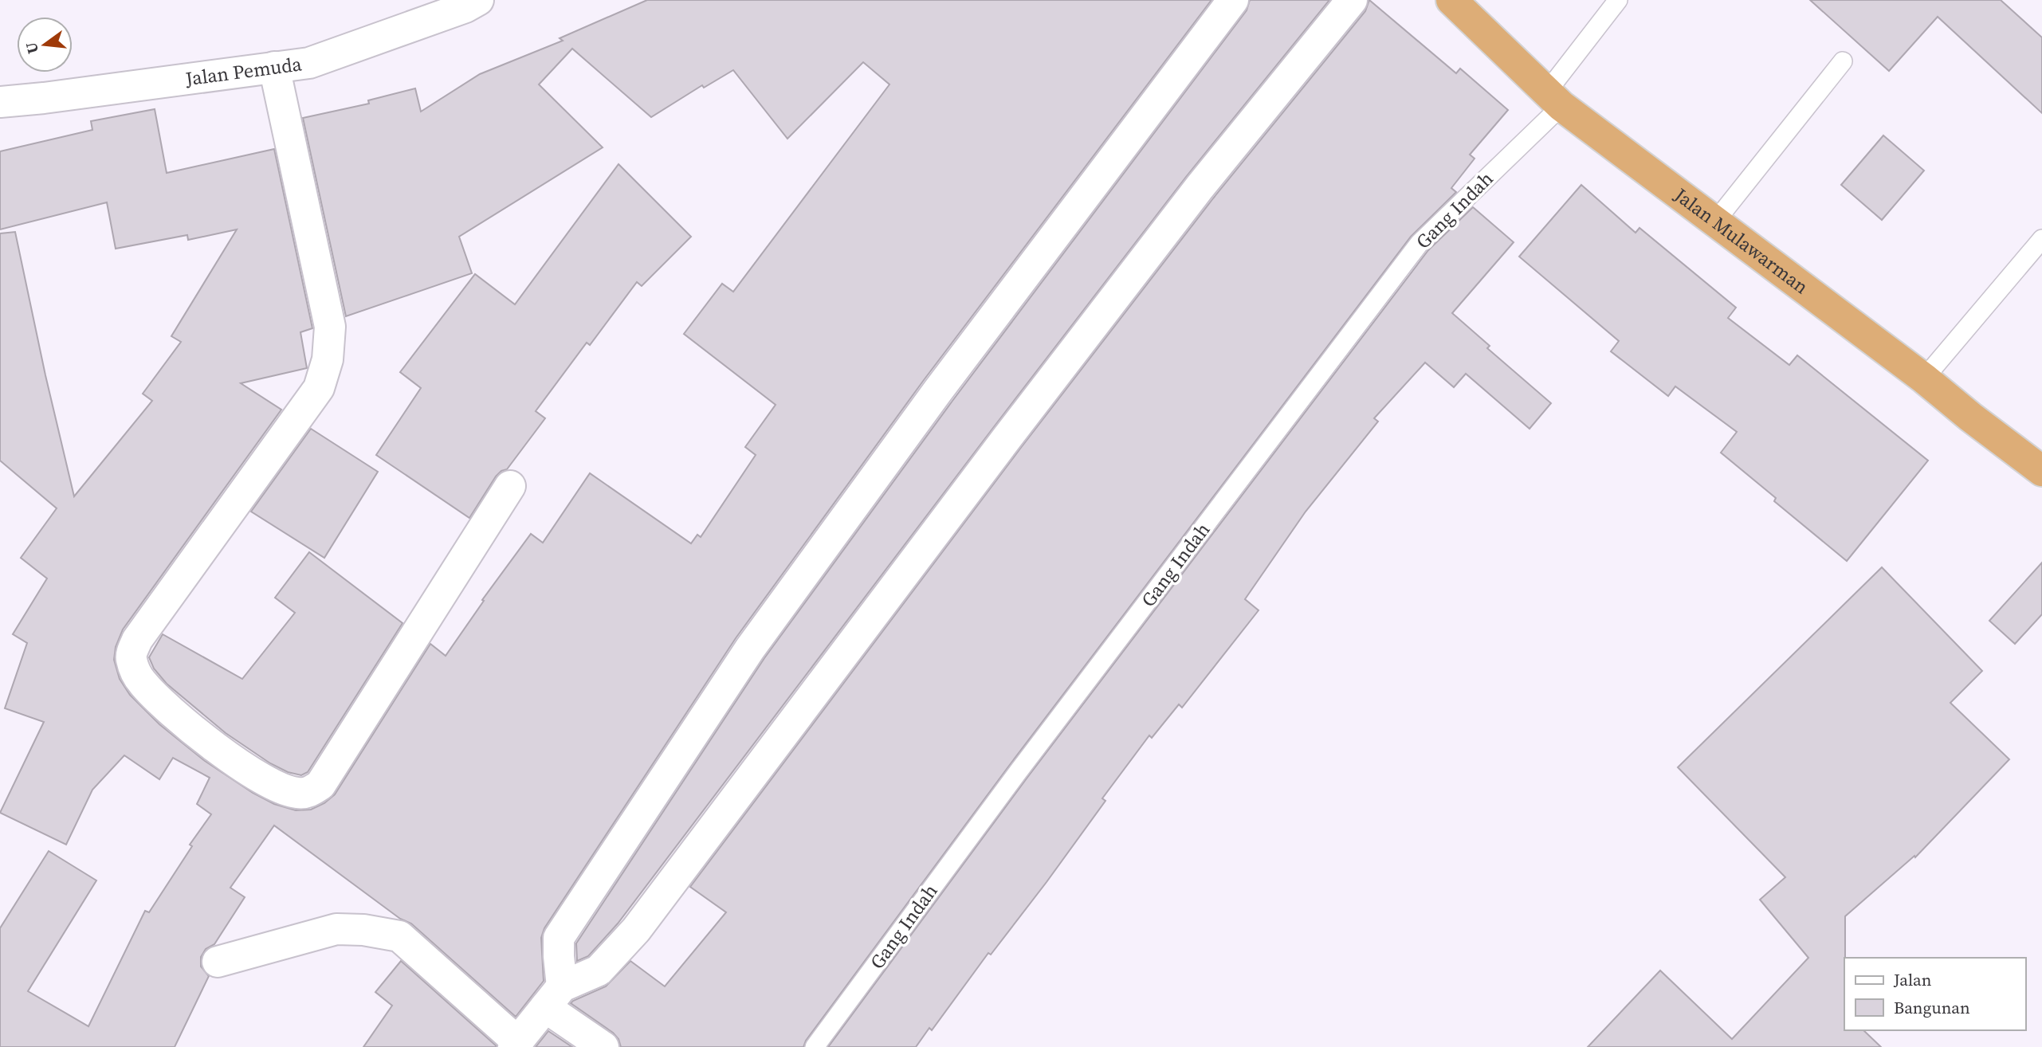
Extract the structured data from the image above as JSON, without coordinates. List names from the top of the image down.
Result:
{
  "streets": {
    "highway": ["Jalan Mulawarman"],
    "street": ["Jalan Pemuda"],
    "lane": ["Gang Indah"]
  },
  "crossings": [
    ["Gang Indah", "Jalan Mulawarman"]
  ],
  "legend": ["Jalan", "Bangunan"],
  "north": "left"
}
